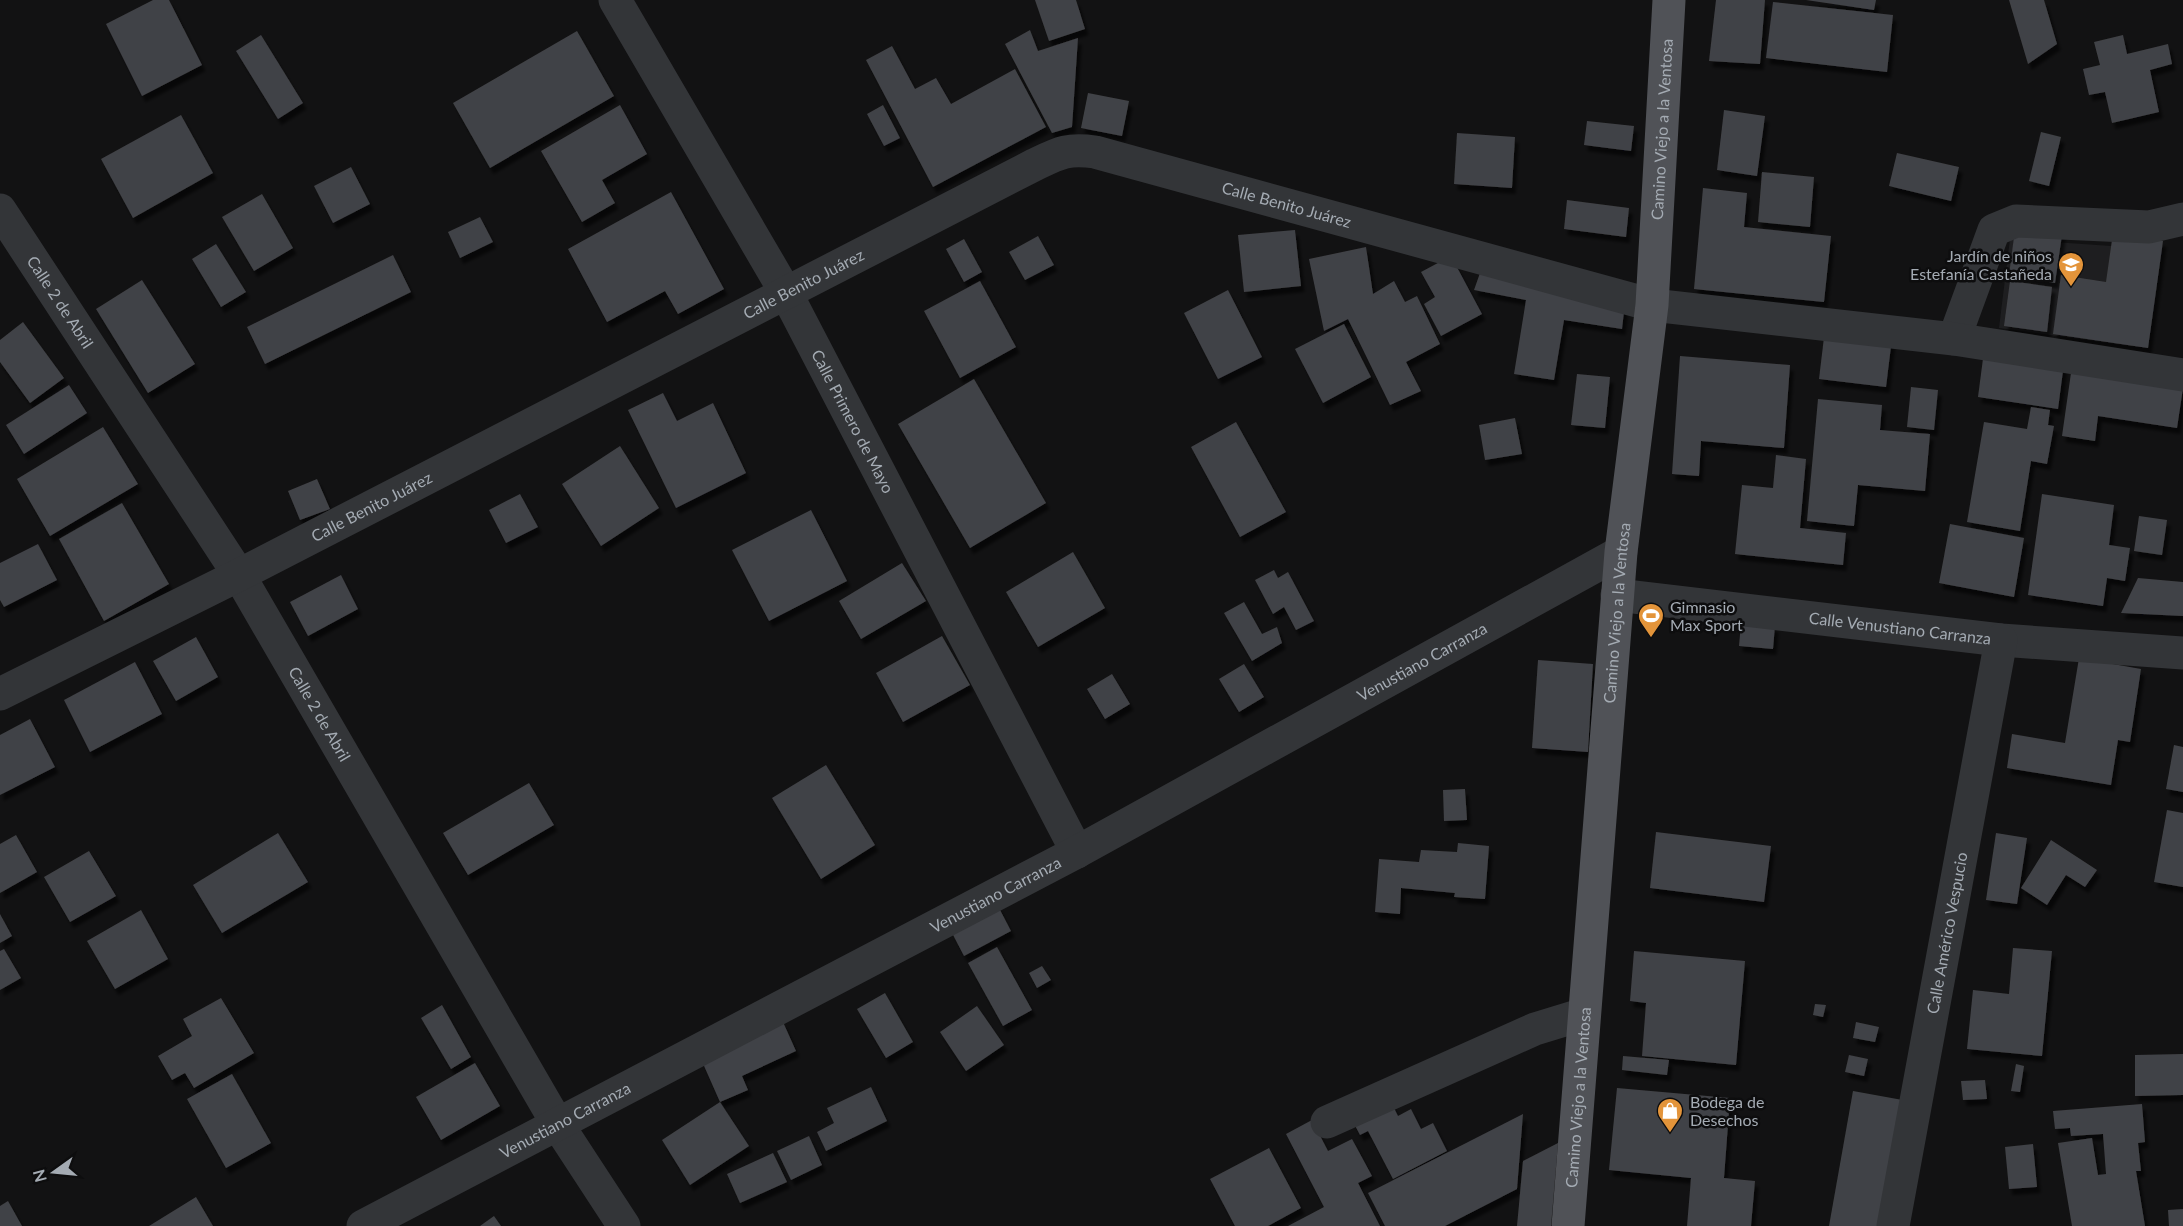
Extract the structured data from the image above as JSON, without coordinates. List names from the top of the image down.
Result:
{
  "streets": {
    "main road": ["Camino Viejo a la Ventosa"],
    "street": [
      "Calle Benito Juárez",
      "Calle 2 de Abril",
      "Calle Primero de Mayo",
      "Calle Venustiano Carranza",
      "Venustiano Carranza",
      "Calle Américo Vespucio"
    ]
  },
  "crossings": [
    ["Camino Viejo a la Ventosa", "Calle Benito Juárez"],
    ["Camino Viejo a la Ventosa", "Calle Venustiano Carranza"],
    ["Camino Viejo a la Ventosa", "Venustiano Carranza"],
    ["Calle Benito Juárez", "Calle 2 de Abril"],
    ["Calle Benito Juárez", "Calle Primero de Mayo"],
    ["Calle 2 de Abril", "Venustiano Carranza"],
    ["Calle Primero de Mayo", "Venustiano Carranza"],
    ["Calle Venustiano Carranza", "Calle Américo Vespucio"]
  ],
  "places": {
    "school or university": ["Jardín de niños Estefanía Castañeda"],
    "sports": ["Gimnasio Max Sport"],
    "shop": ["Bodega de Desechos"]
  },
  "north": "left"
}
